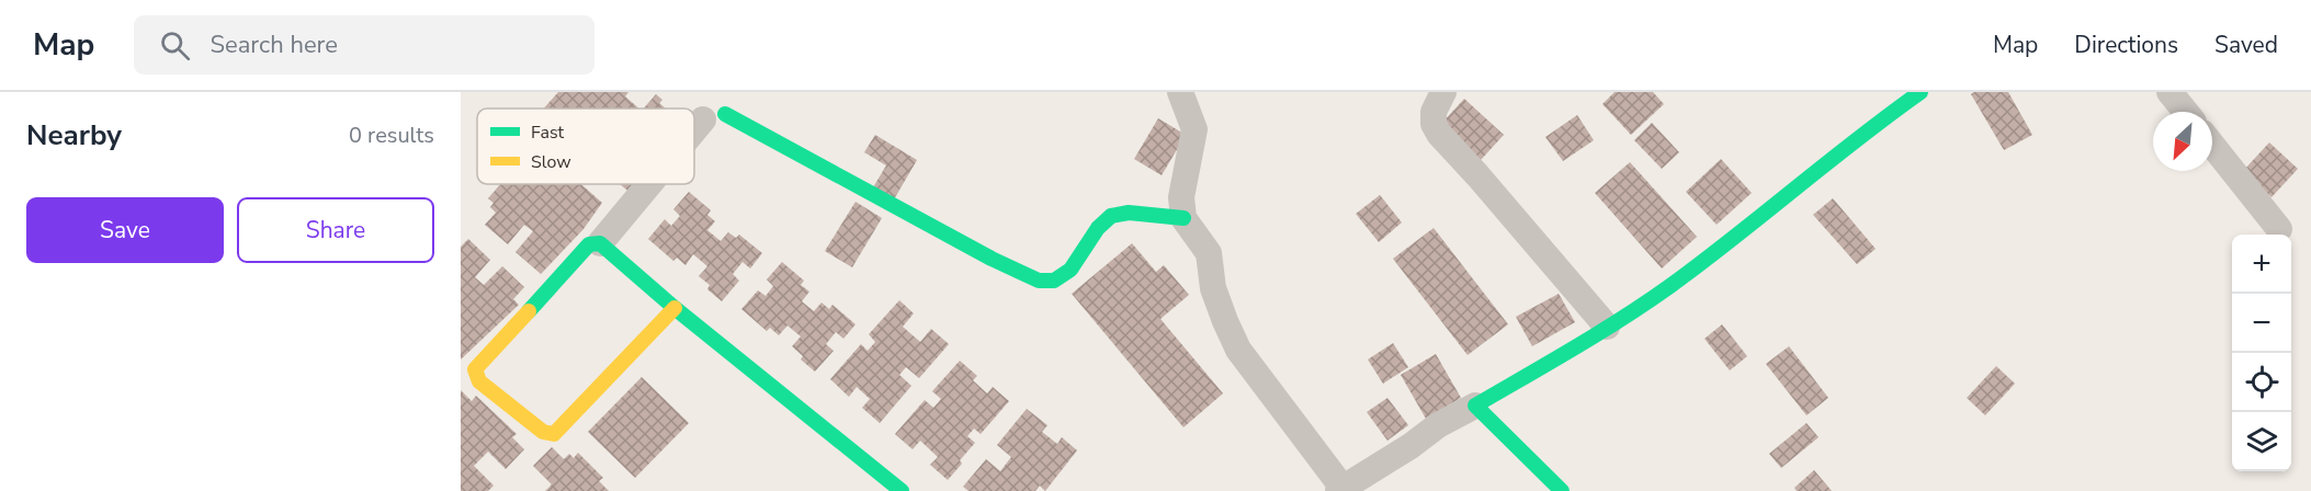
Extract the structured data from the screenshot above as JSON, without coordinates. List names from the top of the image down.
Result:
{
  "legend": ["Fast", "Slow"],
  "north": "bottom left",
  "page": {
    "header": "Map",
    "search": "Search here",
    "nav": ["Map", "Directions", "Saved"],
    "heading": ["Nearby", "0 results"],
    "buttons": ["Save", "Share"],
    "map_buttons": ["+", "−"]
  }
}
